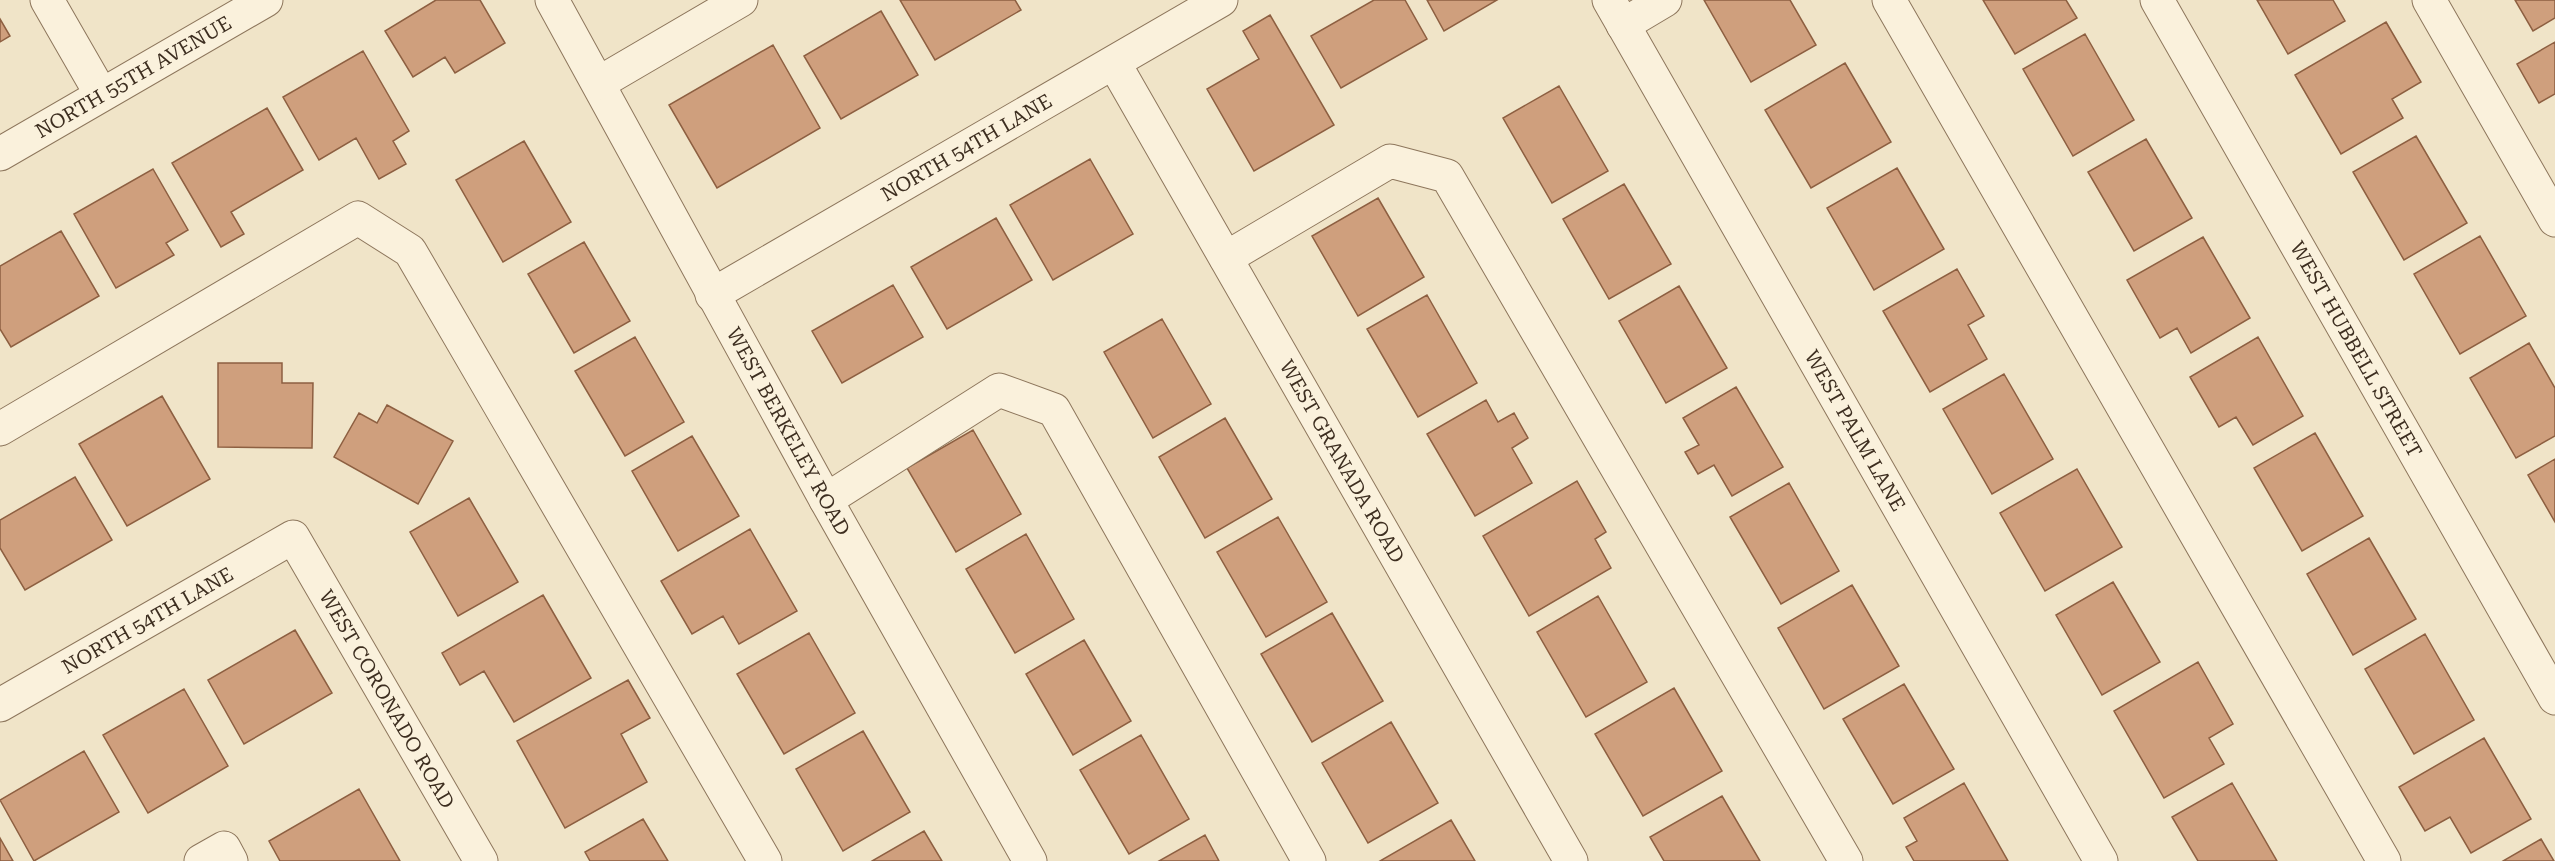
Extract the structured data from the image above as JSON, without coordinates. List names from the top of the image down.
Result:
{
  "streets": {
    "street": [
      "NORTH 55TH AVENUE",
      "NORTH 54TH LANE",
      "WEST HUBBELL STREET",
      "WEST PALM LANE",
      "WEST BERKELEY ROAD",
      "WEST GRANADA ROAD",
      "WEST CORONADO ROAD"
    ]
  },
  "crossings": [
    ["NORTH 54TH LANE", "WEST BERKELEY ROAD"],
    ["NORTH 54TH LANE", "WEST GRANADA ROAD"],
    ["NORTH 54TH LANE", "WEST CORONADO ROAD"]
  ]
}
